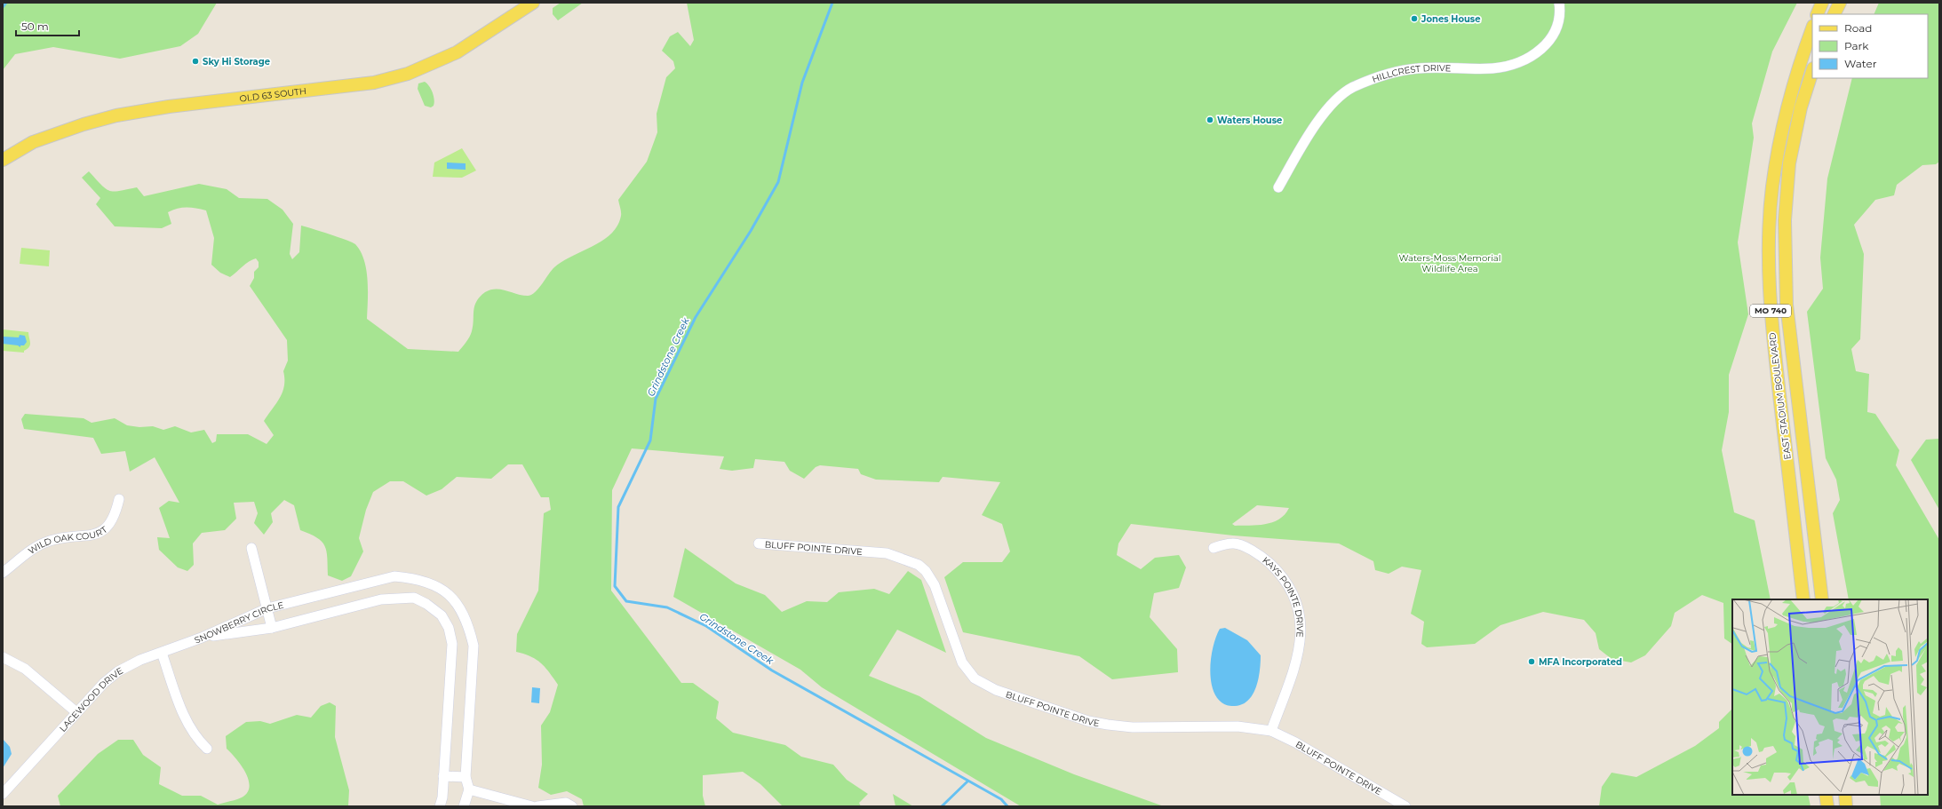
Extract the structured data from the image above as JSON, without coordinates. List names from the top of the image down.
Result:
{
  "streets": {
    "main road": ["OLD 63 SOUTH", "MO 740", "EAST STADIUM BOULEVARD"],
    "street": [
      "HILLCREST DRIVE",
      "WILD OAK COURT",
      "BLUFF POINTE DRIVE",
      "KAYS POINTE DRIVE",
      "SNOWBERRY CIRCLE",
      "LACEWOOD DRIVE"
    ]
  },
  "crossings": [
    ["BLUFF POINTE DRIVE", "KAYS POINTE DRIVE"],
    ["SNOWBERRY CIRCLE", "LACEWOOD DRIVE"]
  ],
  "water": ["Grindstone Creek"],
  "parks": ["Waters-Moss Memorial Wildlife Area"],
  "places": [
    "Jones House",
    "Sky Hi Storage",
    "Waters House",
    "MFA Incorporated"
  ],
  "legend": ["Road", "Park", "Water"],
  "scale_bar": "50 m"
}
